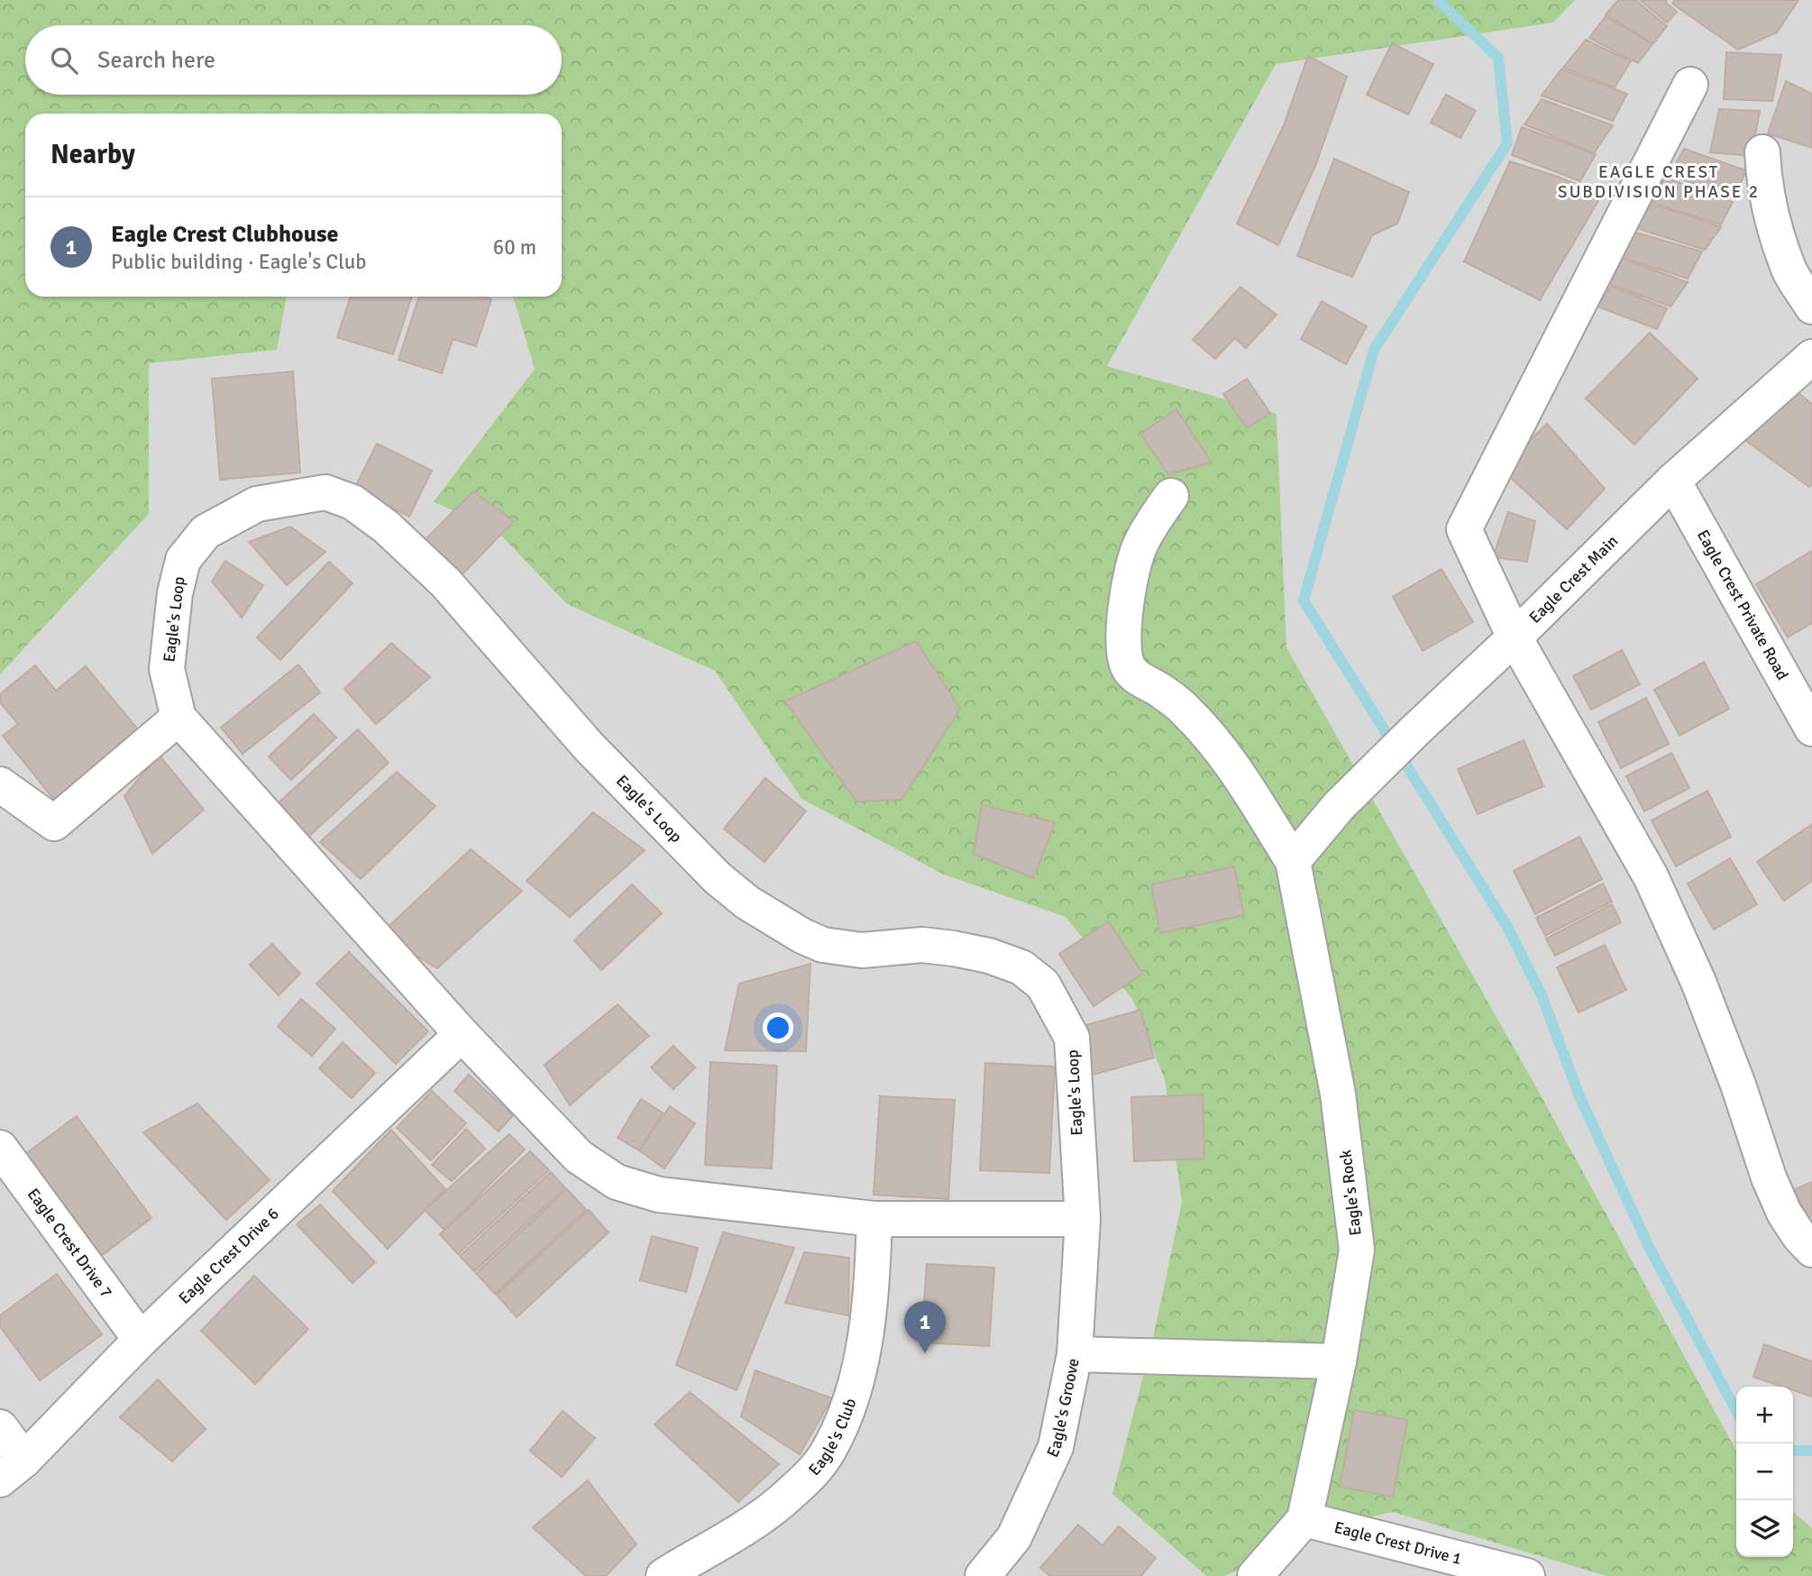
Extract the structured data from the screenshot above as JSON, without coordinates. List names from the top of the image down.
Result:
{
  "streets": {
    "street": [
      "Eagle Crest Main",
      "Eagle Crest Private Road",
      "Eagle's Loop",
      "Eagle's Rock",
      "Eagle Crest Drive 7",
      "Eagle Crest Drive 6",
      "Eagle's Groove",
      "Eagle's Club",
      "Eagle Crest Drive 1"
    ]
  },
  "crossings": [
    ["Eagle Crest Main", "Eagle Crest Private Road"],
    ["Eagle Crest Main", "Eagle's Rock"],
    ["Eagle's Loop", "Eagle Crest Drive 6"],
    ["Eagle's Loop", "Eagle's Groove"],
    ["Eagle's Loop", "Eagle's Club"],
    ["Eagle's Rock", "Eagle Crest Drive 1"],
    ["Eagle Crest Drive 7", "Eagle Crest Drive 6"]
  ],
  "districts": ["EAGLE CREST SUBDIVISION PHASE 2"],
  "page": {
    "search": "Search here",
    "heading": "Nearby",
    "list": [
      {
        "mark": "1",
        "name": "Eagle Crest Clubhouse",
        "note": "Public building · Eagle's Club",
        "value": "60 m"
      }
    ],
    "pins": "1",
    "map_buttons": ["+", "−"]
  }
}
